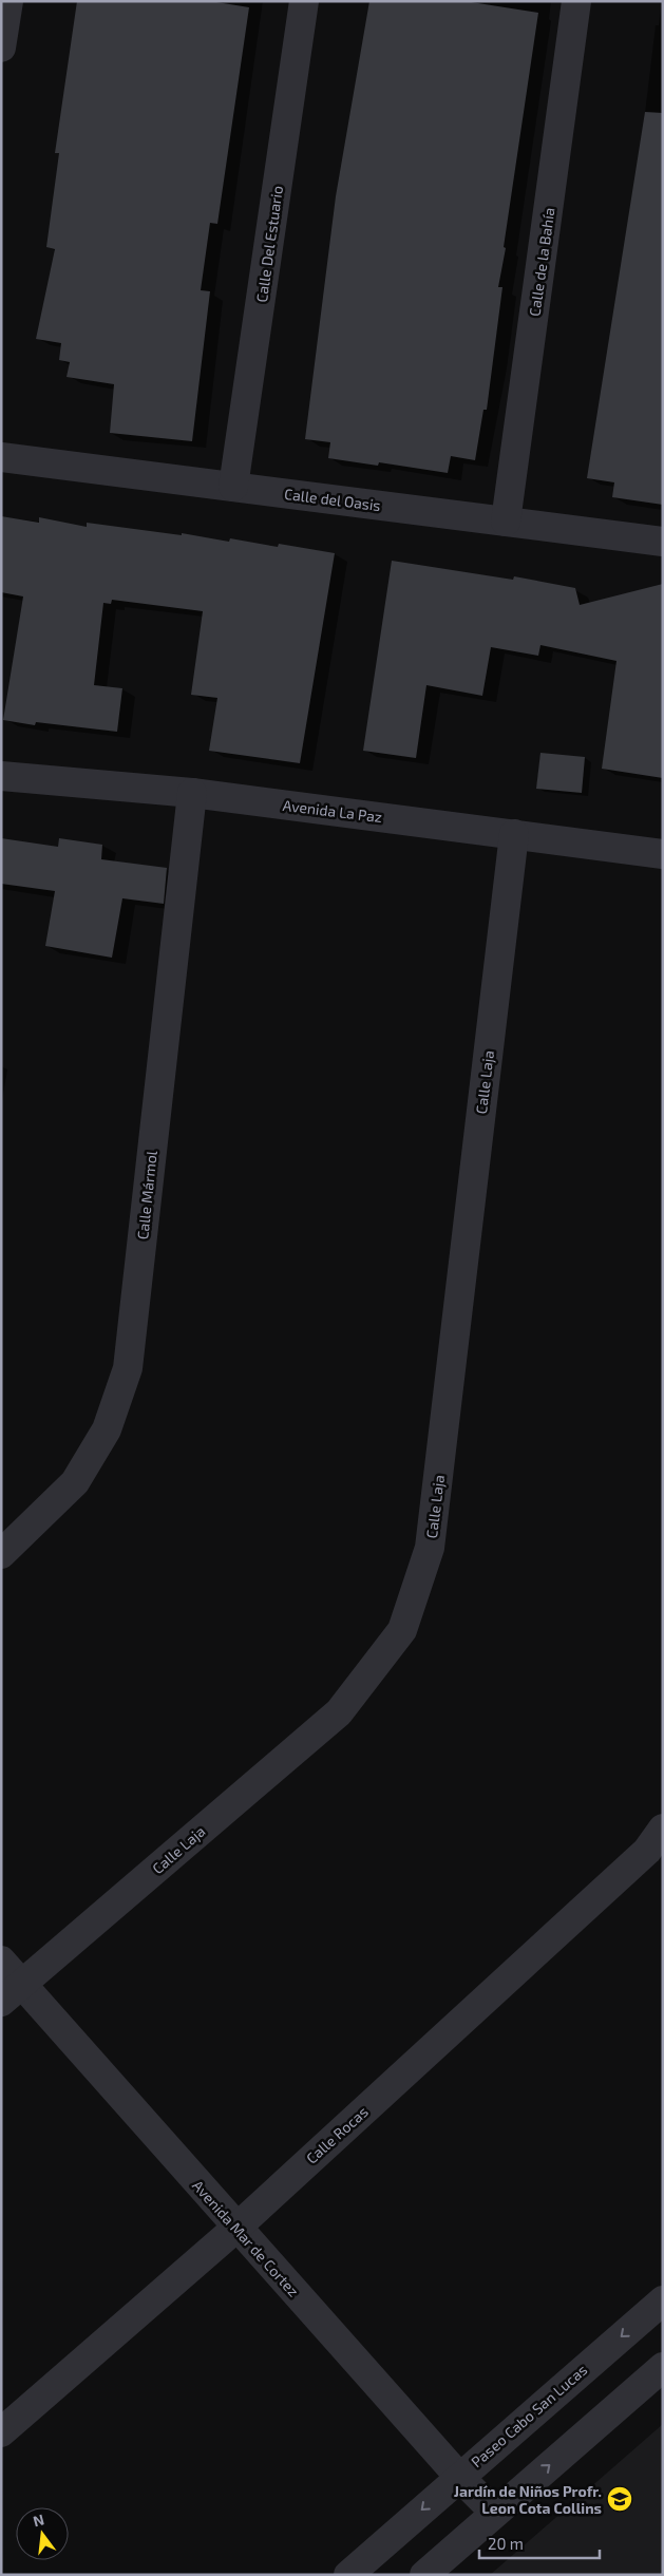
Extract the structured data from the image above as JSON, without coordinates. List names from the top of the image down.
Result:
{
  "streets": {
    "street": [
      "Calle Del Estuario",
      "Calle de la Bahía",
      "Calle del Oasis",
      "Avenida La Paz",
      "Calle Laja",
      "Calle Mármol",
      "Calle Rocas",
      "Avenida Mar de Cortez",
      "Paseo Cabo San Lucas"
    ]
  },
  "crossings": [
    ["Calle Del Estuario", "Calle del Oasis"],
    ["Calle de la Bahía", "Calle del Oasis"],
    ["Avenida La Paz", "Calle Laja"],
    ["Avenida La Paz", "Calle Mármol"],
    ["Calle Laja", "Avenida Mar de Cortez"],
    ["Calle Rocas", "Avenida Mar de Cortez"],
    ["Avenida Mar de Cortez", "Paseo Cabo San Lucas"]
  ],
  "places": {
    "school or university": ["Jardín de Niños Profr. Leon Cota Collins"]
  },
  "scale_bar": "20 m",
  "north": "top"
}
